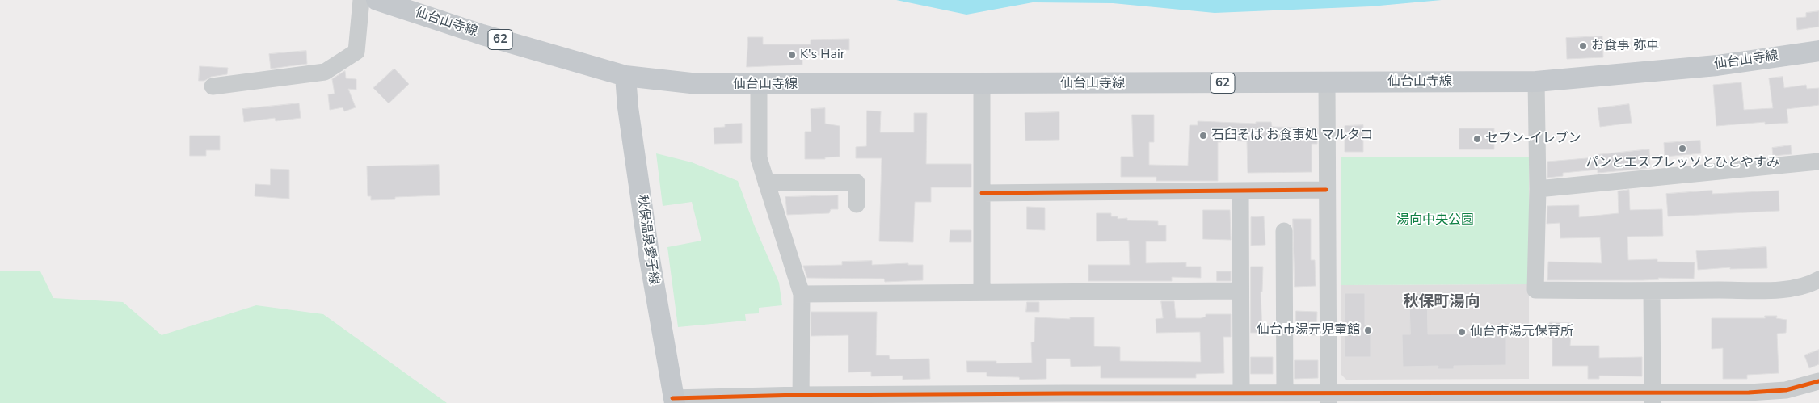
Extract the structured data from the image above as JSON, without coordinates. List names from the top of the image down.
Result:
{
  "streets": {
    "main road": ["仙台山寺線", "62", "秋保温泉愛子線"]
  },
  "crossings": [
    ["仙台山寺線", "秋保温泉愛子線"]
  ],
  "districts": ["秋保町湯向"],
  "parks": ["湯向中央公園"],
  "places": [
    "お食事 弥車",
    "K's Hair",
    "石臼そば お食事処 マルタコ",
    "セブン-イレブン",
    "パンとエスプレッソとひとやすみ",
    "仙台市湯元児童館",
    "仙台市湯元保育所"
  ]
}
